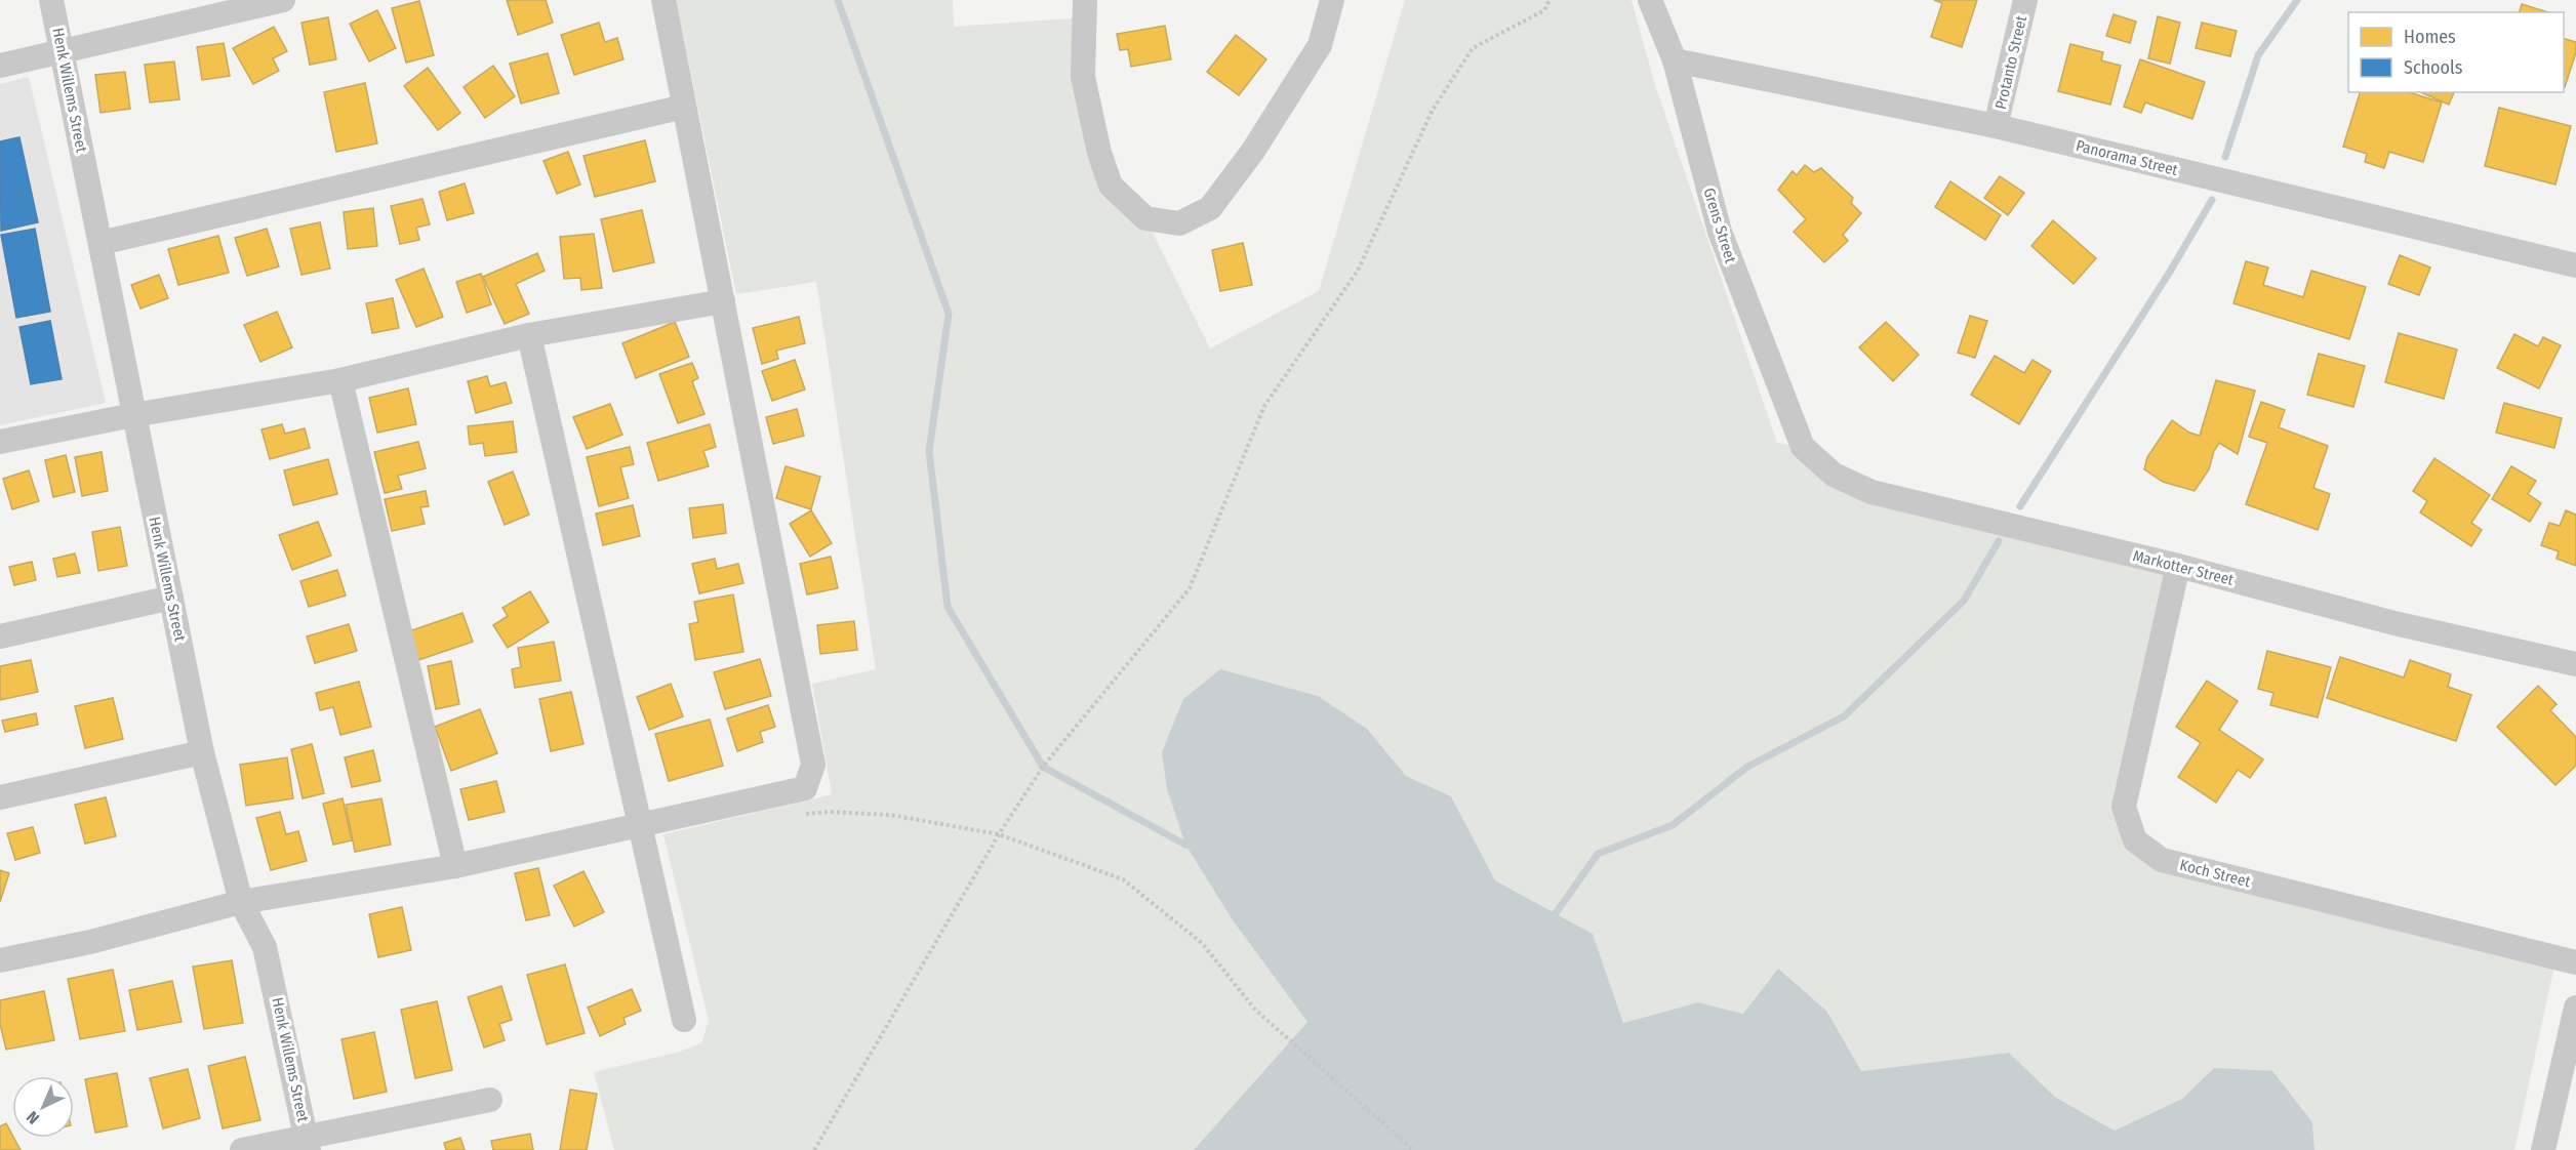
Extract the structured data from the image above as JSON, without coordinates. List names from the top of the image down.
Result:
{
  "streets": {
    "street": [
      "Protanto Street",
      "Henk Willems Street",
      "Panorama Street",
      "Grens Street",
      "Markotter Street",
      "Koch Street"
    ]
  },
  "crossings": [
    ["Protanto Street", "Panorama Street"],
    ["Panorama Street", "Grens Street"],
    ["Grens Street", "Markotter Street"],
    ["Markotter Street", "Koch Street"]
  ],
  "legend": ["Homes", "Schools"],
  "north": "bottom left"
}
